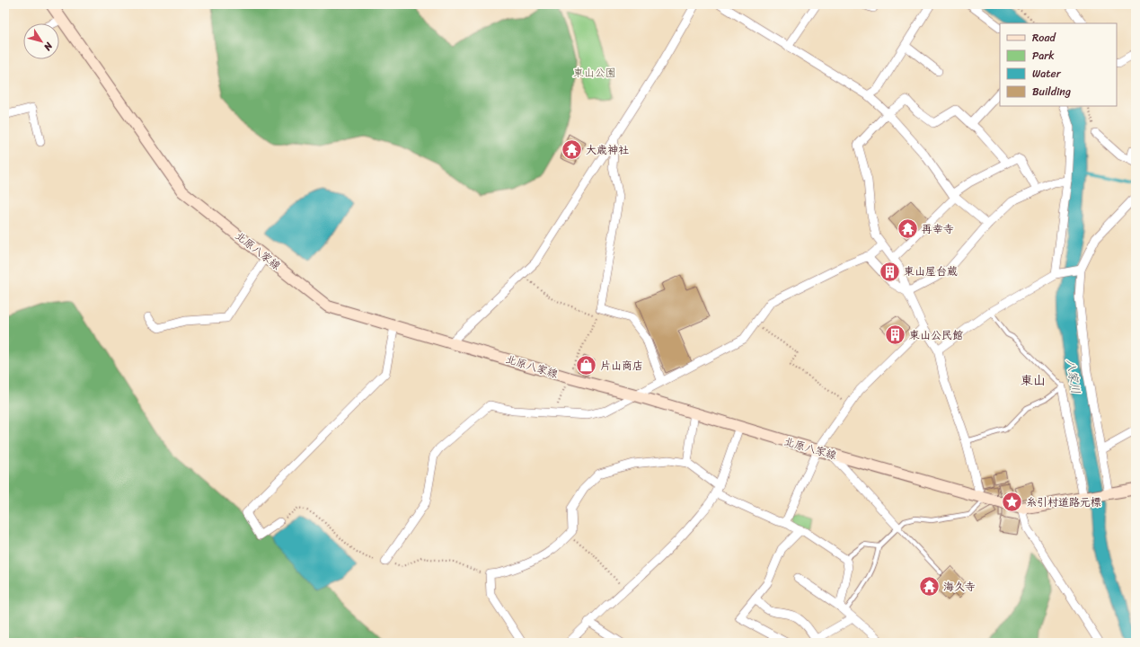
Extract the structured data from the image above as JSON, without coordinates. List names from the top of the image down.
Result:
{
  "streets": {
    "main road": ["北原八家線"]
  },
  "districts": ["東山"],
  "water": ["八家川"],
  "parks": ["東山公園"],
  "places": {
    "temple": ["大歳神社", "再幸寺", "海久寺"],
    "building": ["東山屋台蔵", "東山公民館"],
    "shop": ["片山商店"],
    "place": ["糸引村道路元標"]
  },
  "legend": [
    "Road",
    "Park",
    "Water",
    "Building"
  ],
  "north": "bottom right"
}
